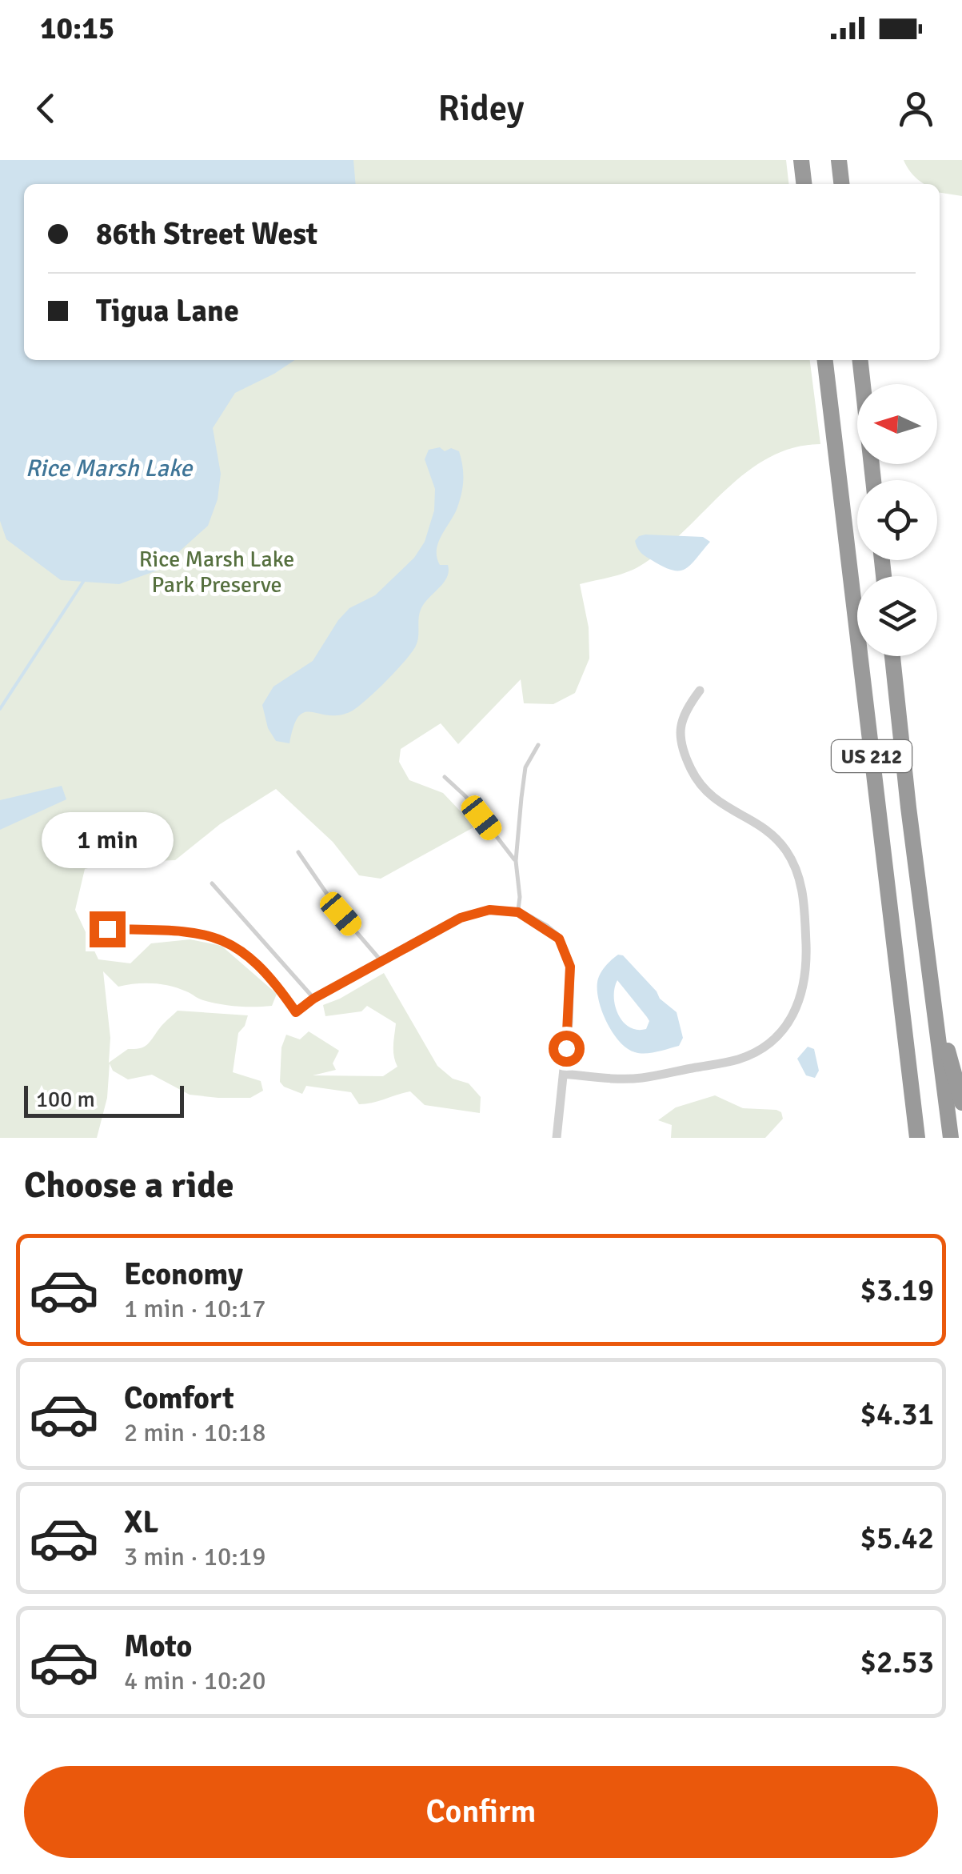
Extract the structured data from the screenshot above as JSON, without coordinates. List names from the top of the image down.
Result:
{
  "streets": {
    "highway": ["US 212"]
  },
  "water": ["Rice Marsh Lake"],
  "parks": ["Rice Marsh Lake Park Preserve"],
  "scale_bar": "100 m",
  "north": "left",
  "page": {
    "status": "10:15",
    "header": "Ridey",
    "banner": ["86th Street West", "Tigua Lane"],
    "bubble": "1 min",
    "scale": "100 m",
    "heading": "Choose a ride",
    "list": [
      {
        "name": "Economy",
        "note": "1 min · 10:17",
        "value": "$3.19"
      },
      {
        "name": "Comfort",
        "note": "2 min · 10:18",
        "value": "$4.31"
      },
      {
        "name": "XL",
        "note": "3 min · 10:19",
        "value": "$5.42"
      },
      {
        "name": "Moto",
        "note": "4 min · 10:20",
        "value": "$2.53"
      }
    ],
    "buttons": "Confirm"
  }
}
